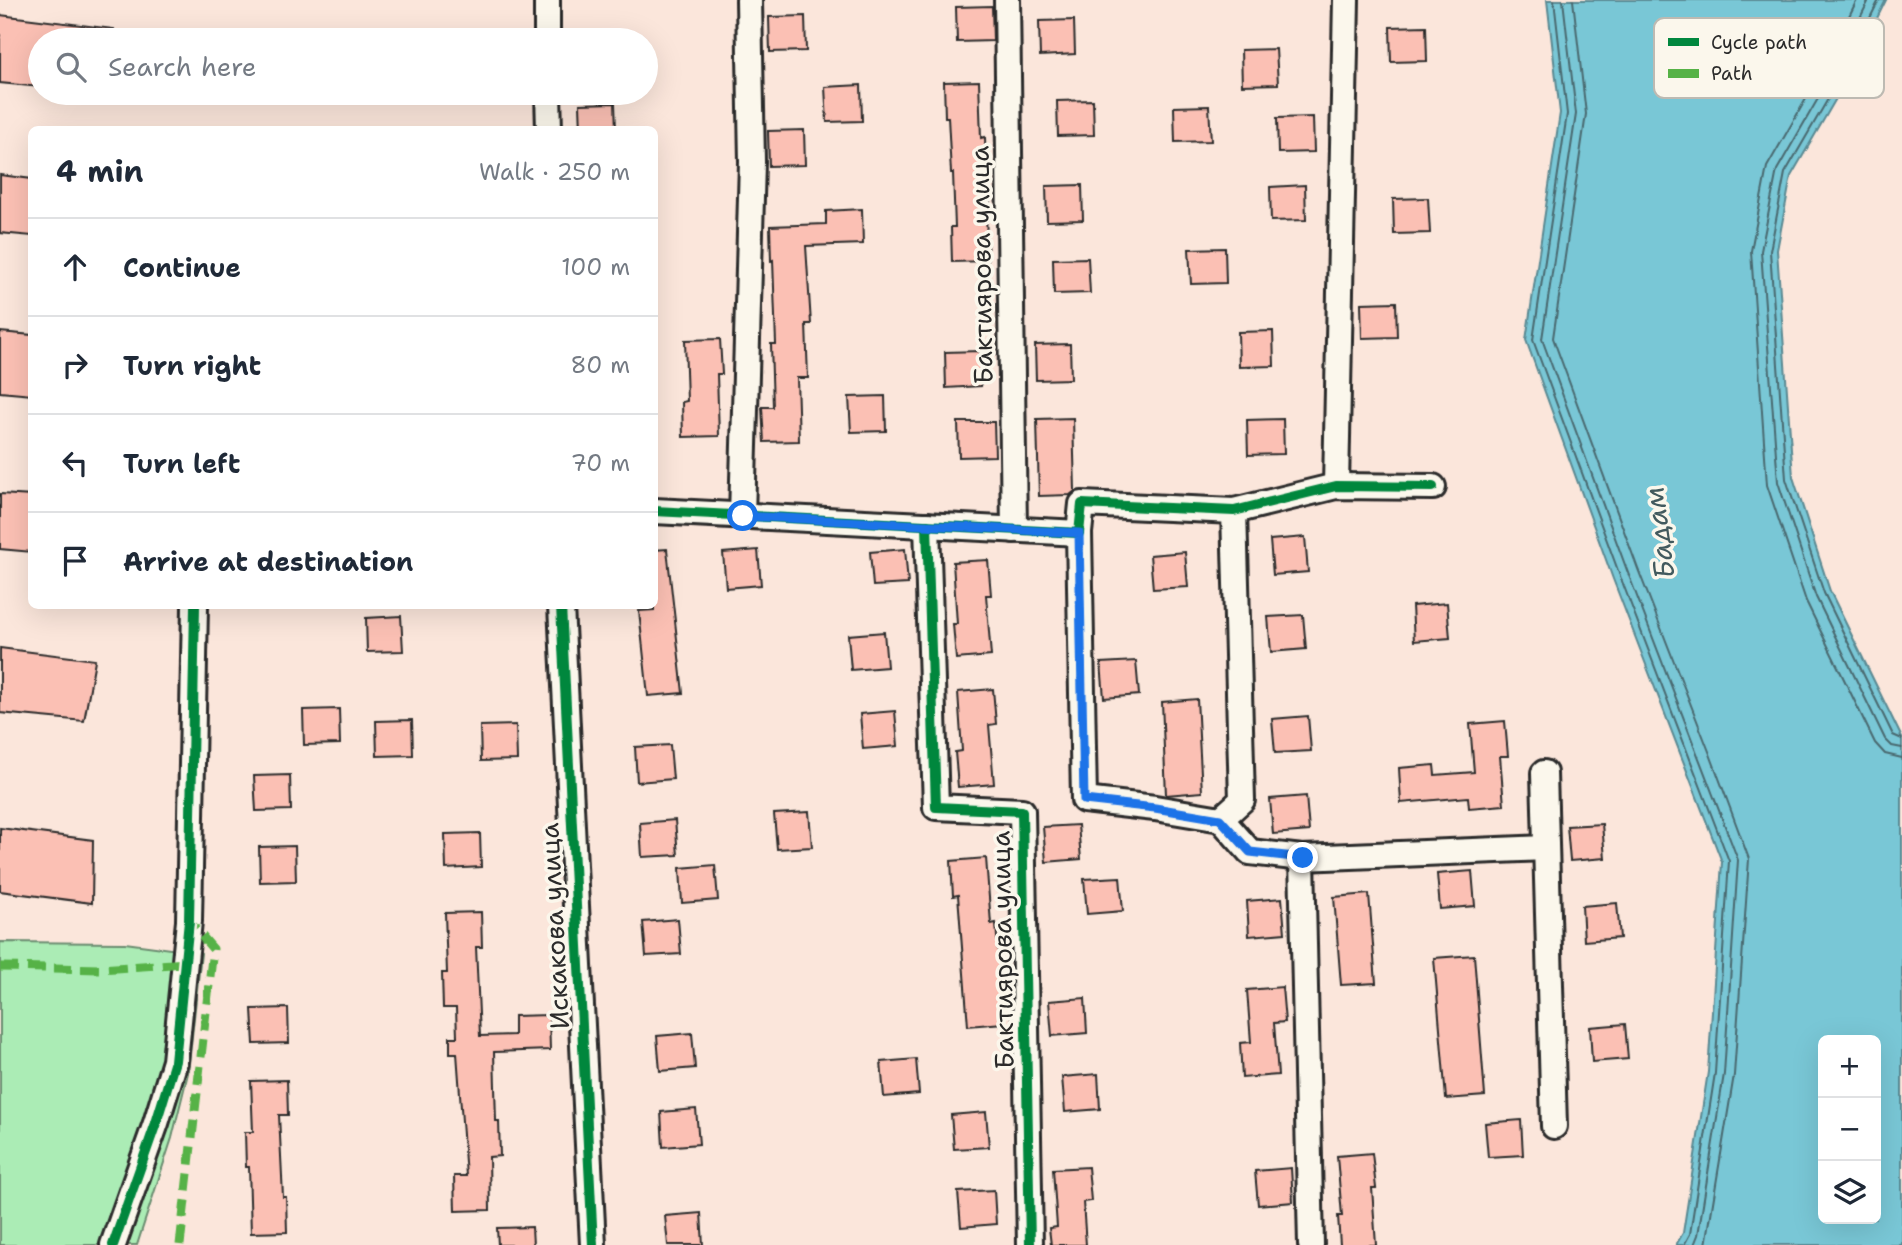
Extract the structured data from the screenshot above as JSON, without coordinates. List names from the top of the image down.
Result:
{
  "streets": {
    "street": ["Бактиярова улица", "Искакова улица"]
  },
  "water": ["Бадам"],
  "legend": ["Cycle path", "Path"],
  "page": {
    "search": "Search here",
    "heading": ["4 min", "Walk · 250 m"],
    "list": [
      ["Continue", "100 m"],
      ["Turn right", "80 m"],
      ["Turn left", "70 m"],
      "Arrive at destination"
    ],
    "map_buttons": ["+", "−"]
  }
}
